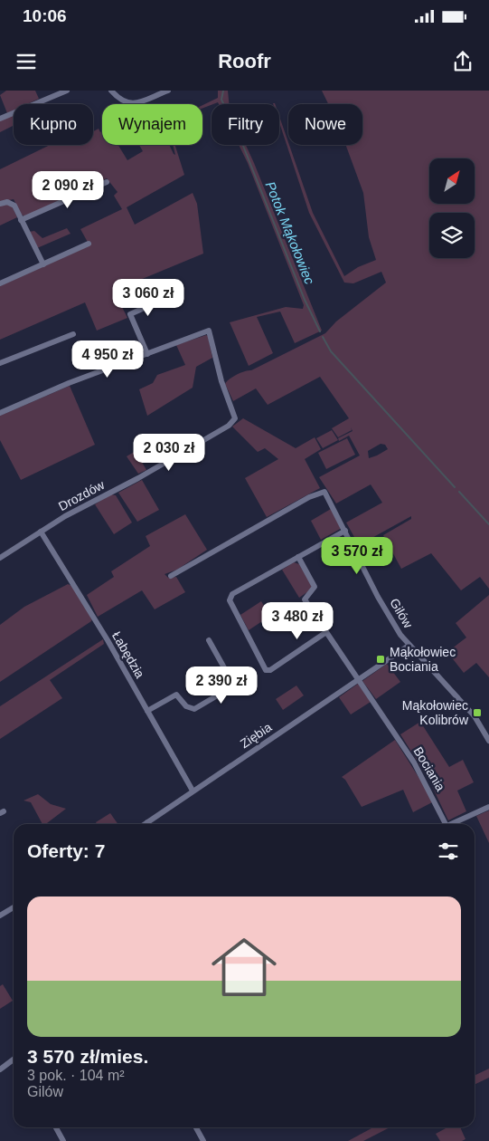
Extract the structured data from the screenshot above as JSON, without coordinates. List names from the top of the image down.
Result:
{
  "streets": {
    "street": [
      "Drozdów",
      "Gilów",
      "Łabędzia",
      "Ziębia",
      "Bociania"
    ]
  },
  "crossings": [
    ["Drozdów", "Łabędzia"],
    ["Gilów", "Ziębia"],
    ["Łabędzia", "Ziębia"],
    ["Ziębia", "Bociania"]
  ],
  "water": ["Potok Mąkołowiec"],
  "places": {
    "transit": ["Mąkołowiec Bociania", "Mąkołowiec Kolibrów"]
  },
  "north": "top right",
  "page": {
    "status": "10:06",
    "header": "Roofr",
    "chip": [
      "Kupno",
      "Wynajem",
      "Filtry",
      "Nowe"
    ],
    "price": [
      "2 090 zł",
      "3 060 zł",
      "4 950 zł",
      "2 030 zł",
      "3 570 zł",
      "3 480 zł",
      "2 390 zł"
    ],
    "heading": "Oferty: 7",
    "list": [
      {
        "name": "3 570 zł/mies.",
        "note": "3 pok. · 104 m² · Gilów"
      }
    ]
  }
}
